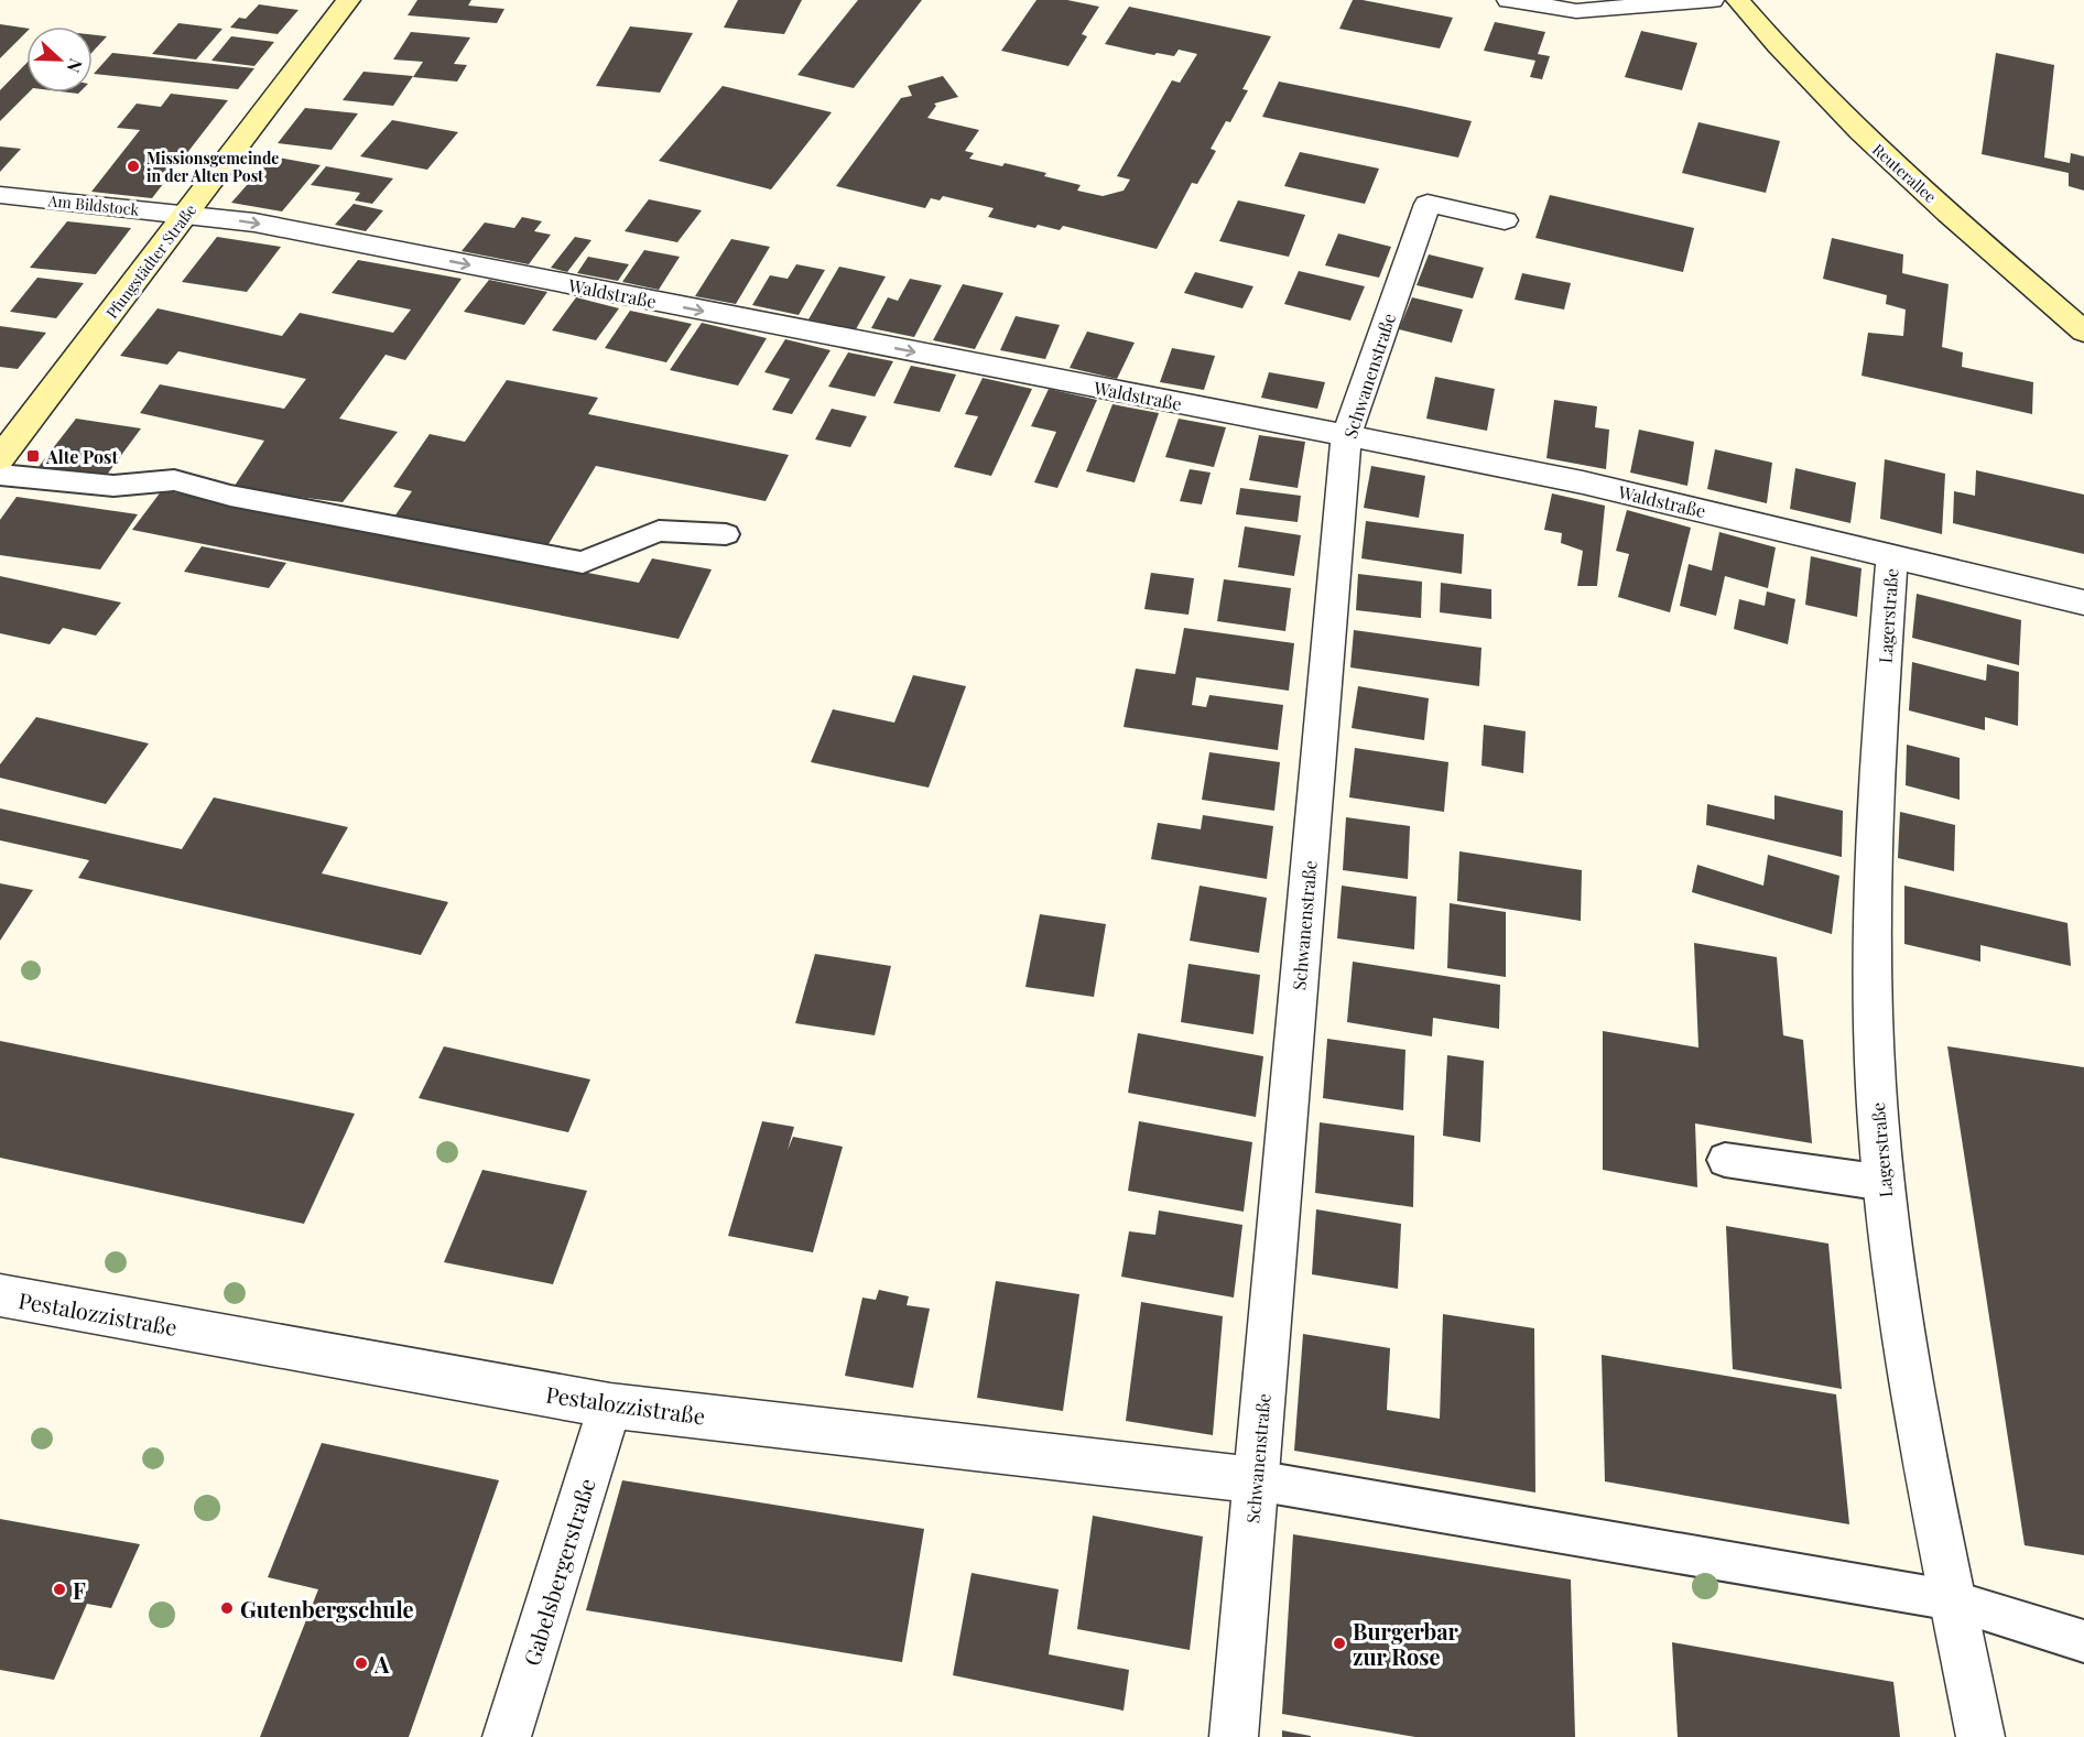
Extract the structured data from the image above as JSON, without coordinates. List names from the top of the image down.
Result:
{
  "streets": {
    "street": [
      "Reuterallee",
      "Am Bildstock",
      "Pfungstädter Straße",
      "Waldstraße",
      "Schwanenstraße",
      "Lagerstraße",
      "Pestalozzistraße",
      "Gabelsbergerstraße"
    ]
  },
  "crossings": [
    ["Am Bildstock", "Pfungstädter Straße"],
    ["Am Bildstock", "Waldstraße"],
    ["Pfungstädter Straße", "Waldstraße"],
    ["Waldstraße", "Schwanenstraße"],
    ["Waldstraße", "Lagerstraße"],
    ["Schwanenstraße", "Pestalozzistraße"],
    ["Pestalozzistraße", "Gabelsbergerstraße"]
  ],
  "one_way": ["Waldstraße"],
  "places": {
    "other": [
      "Missionsgemeinde in der Alten Post",
      "F",
      "Gutenbergschule",
      "Burgerbar zur Rose",
      "A"
    ],
    "transit": ["Alte Post"]
  },
  "north": "right"
}
